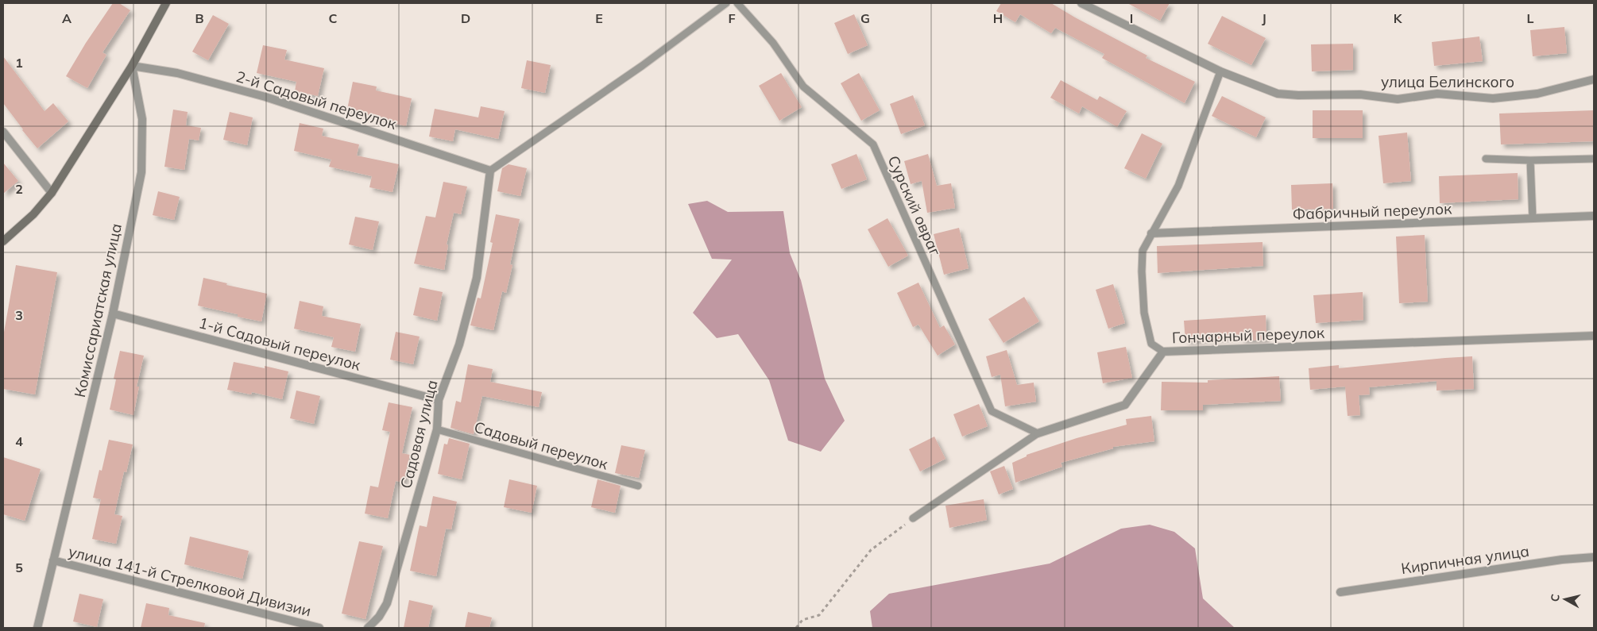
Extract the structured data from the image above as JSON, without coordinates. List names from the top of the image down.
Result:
{
  "streets": {
    "street": [
      "улица Белинского",
      "2-й Садовый переулок",
      "Фабричный переулок",
      "Комиссариатская улица",
      "Гончарный переулок",
      "1-й Садовый переулок",
      "Садовая улица",
      "Кирпичная улица",
      "улица 141-й Стрелковой Дивизии"
    ],
    "lane": ["Сурский овраг", "Садовый переулок"]
  },
  "crossings": [
    ["2-й Садовый переулок", "Комиссариатская улица"],
    ["2-й Садовый переулок", "Садовая улица"],
    ["Сурский овраг", "Гончарный переулок"],
    ["Комиссариатская улица", "1-й Садовый переулок"],
    ["Комиссариатская улица", "улица 141-й Стрелковой Дивизии"],
    ["1-й Садовый переулок", "Садовая улица"],
    ["Садовая улица", "Садовый переулок"]
  ],
  "north": "left",
  "grid": {
    "columns": [
      "A",
      "B",
      "C",
      "D",
      "E",
      "F",
      "G",
      "H",
      "I",
      "J",
      "K",
      "L"
    ],
    "rows": [
      "1",
      "2",
      "3",
      "4",
      "5"
    ]
  }
}
